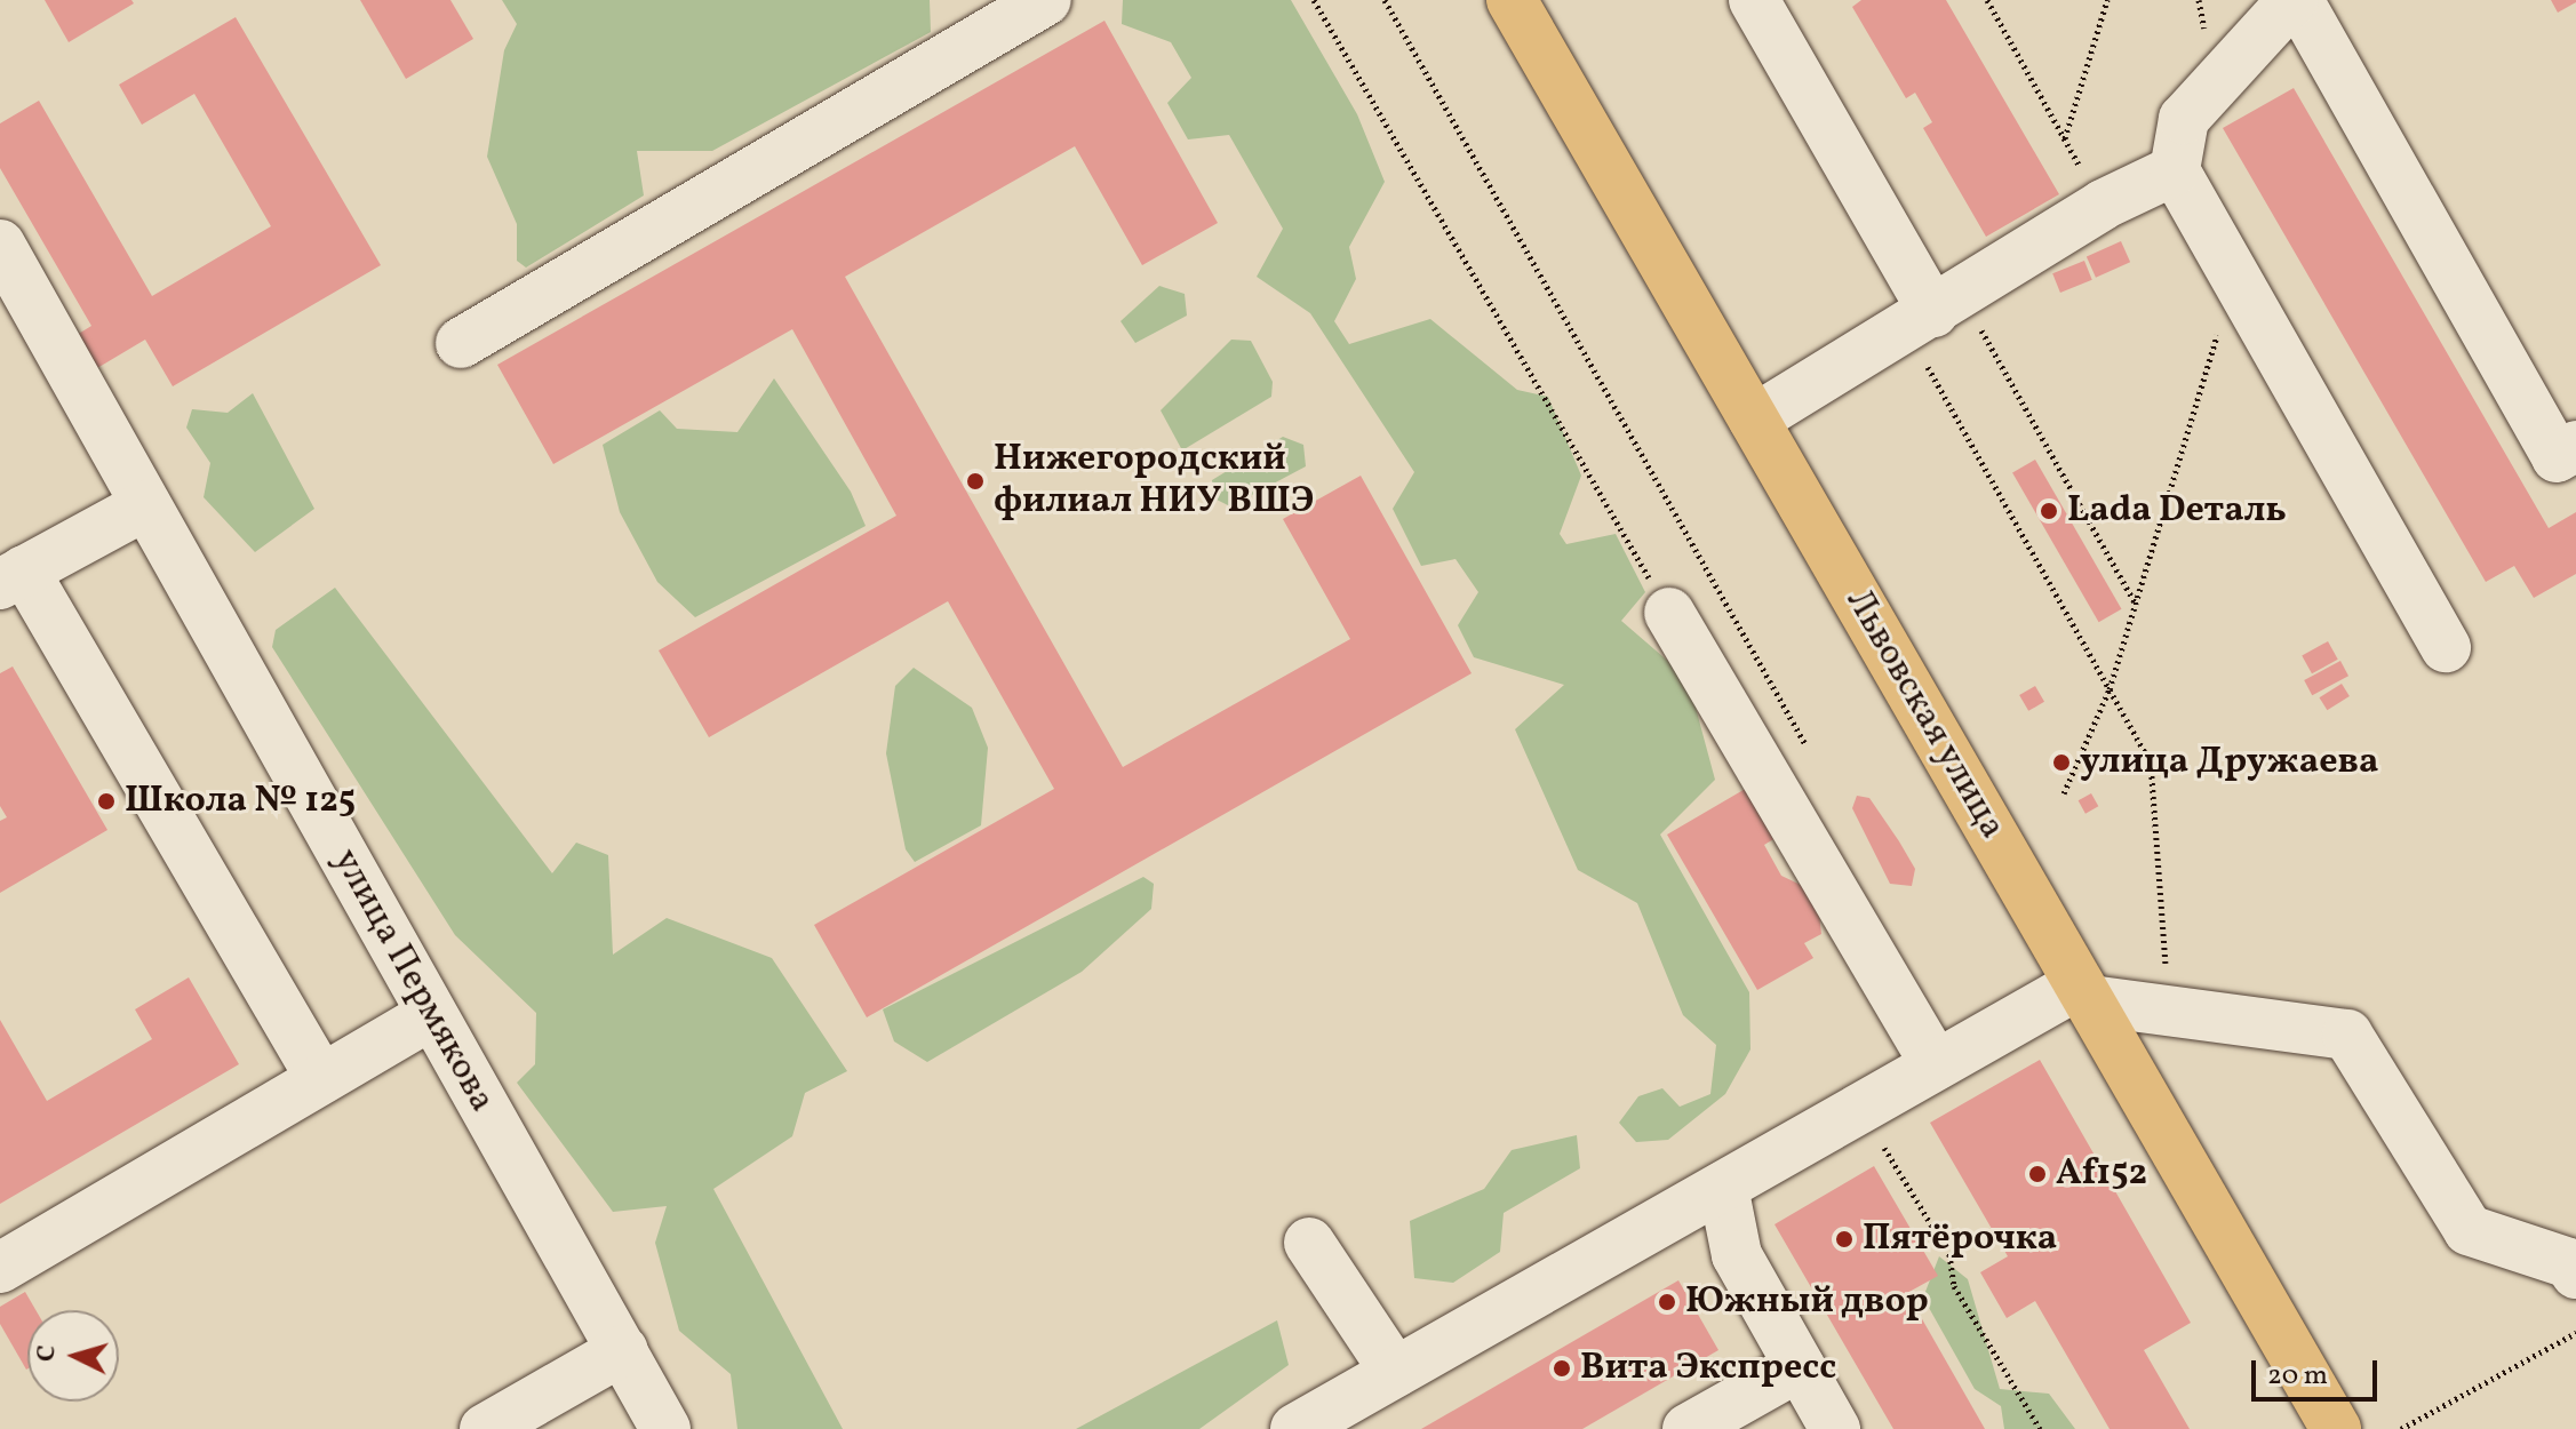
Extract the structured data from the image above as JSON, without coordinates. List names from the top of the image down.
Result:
{
  "streets": {
    "main road": ["Львовская улица"],
    "street": ["улица Пермякова"]
  },
  "places": [
    "Нижегородский филиал НИУ ВШЭ",
    "Lada Dеталь",
    "улица Дружаева",
    "Школа № 125",
    "Af152",
    "Пятёрочка",
    "Южный двор",
    "Вита Экспресс"
  ],
  "scale_bar": "20 m",
  "north": "left"
}
